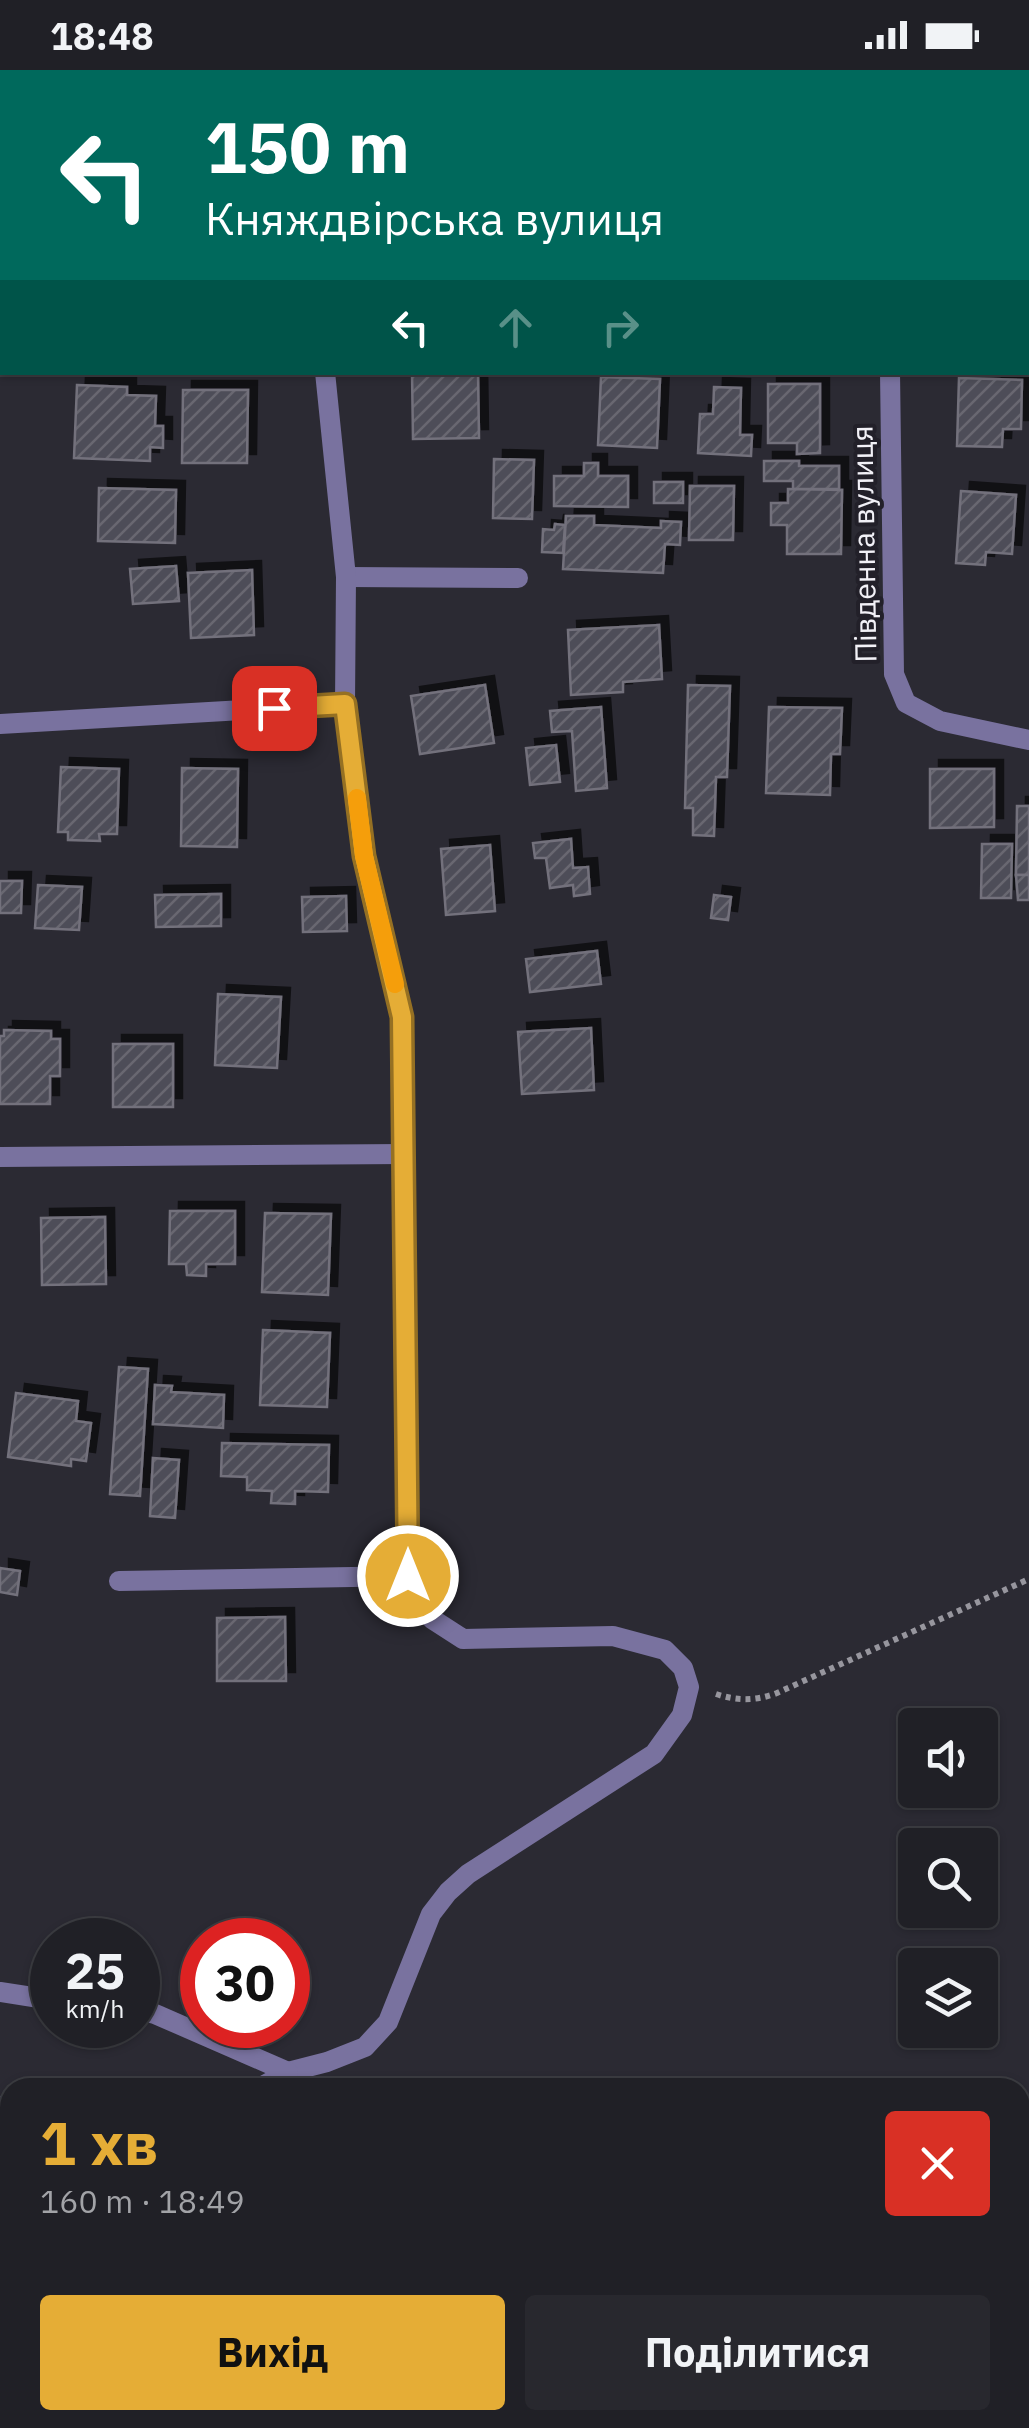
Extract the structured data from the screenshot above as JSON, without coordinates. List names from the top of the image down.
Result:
{
  "streets": {
    "street": ["Південна вулиця"]
  },
  "page": {
    "status": "18:48",
    "turn": ["150 m", "Княждвірська вулиця"],
    "speed": "25 km/h",
    "limit": "30",
    "heading": ["1 хв", "160 m · 18:49"],
    "buttons": ["Вихід", "Поділитися"]
  }
}
